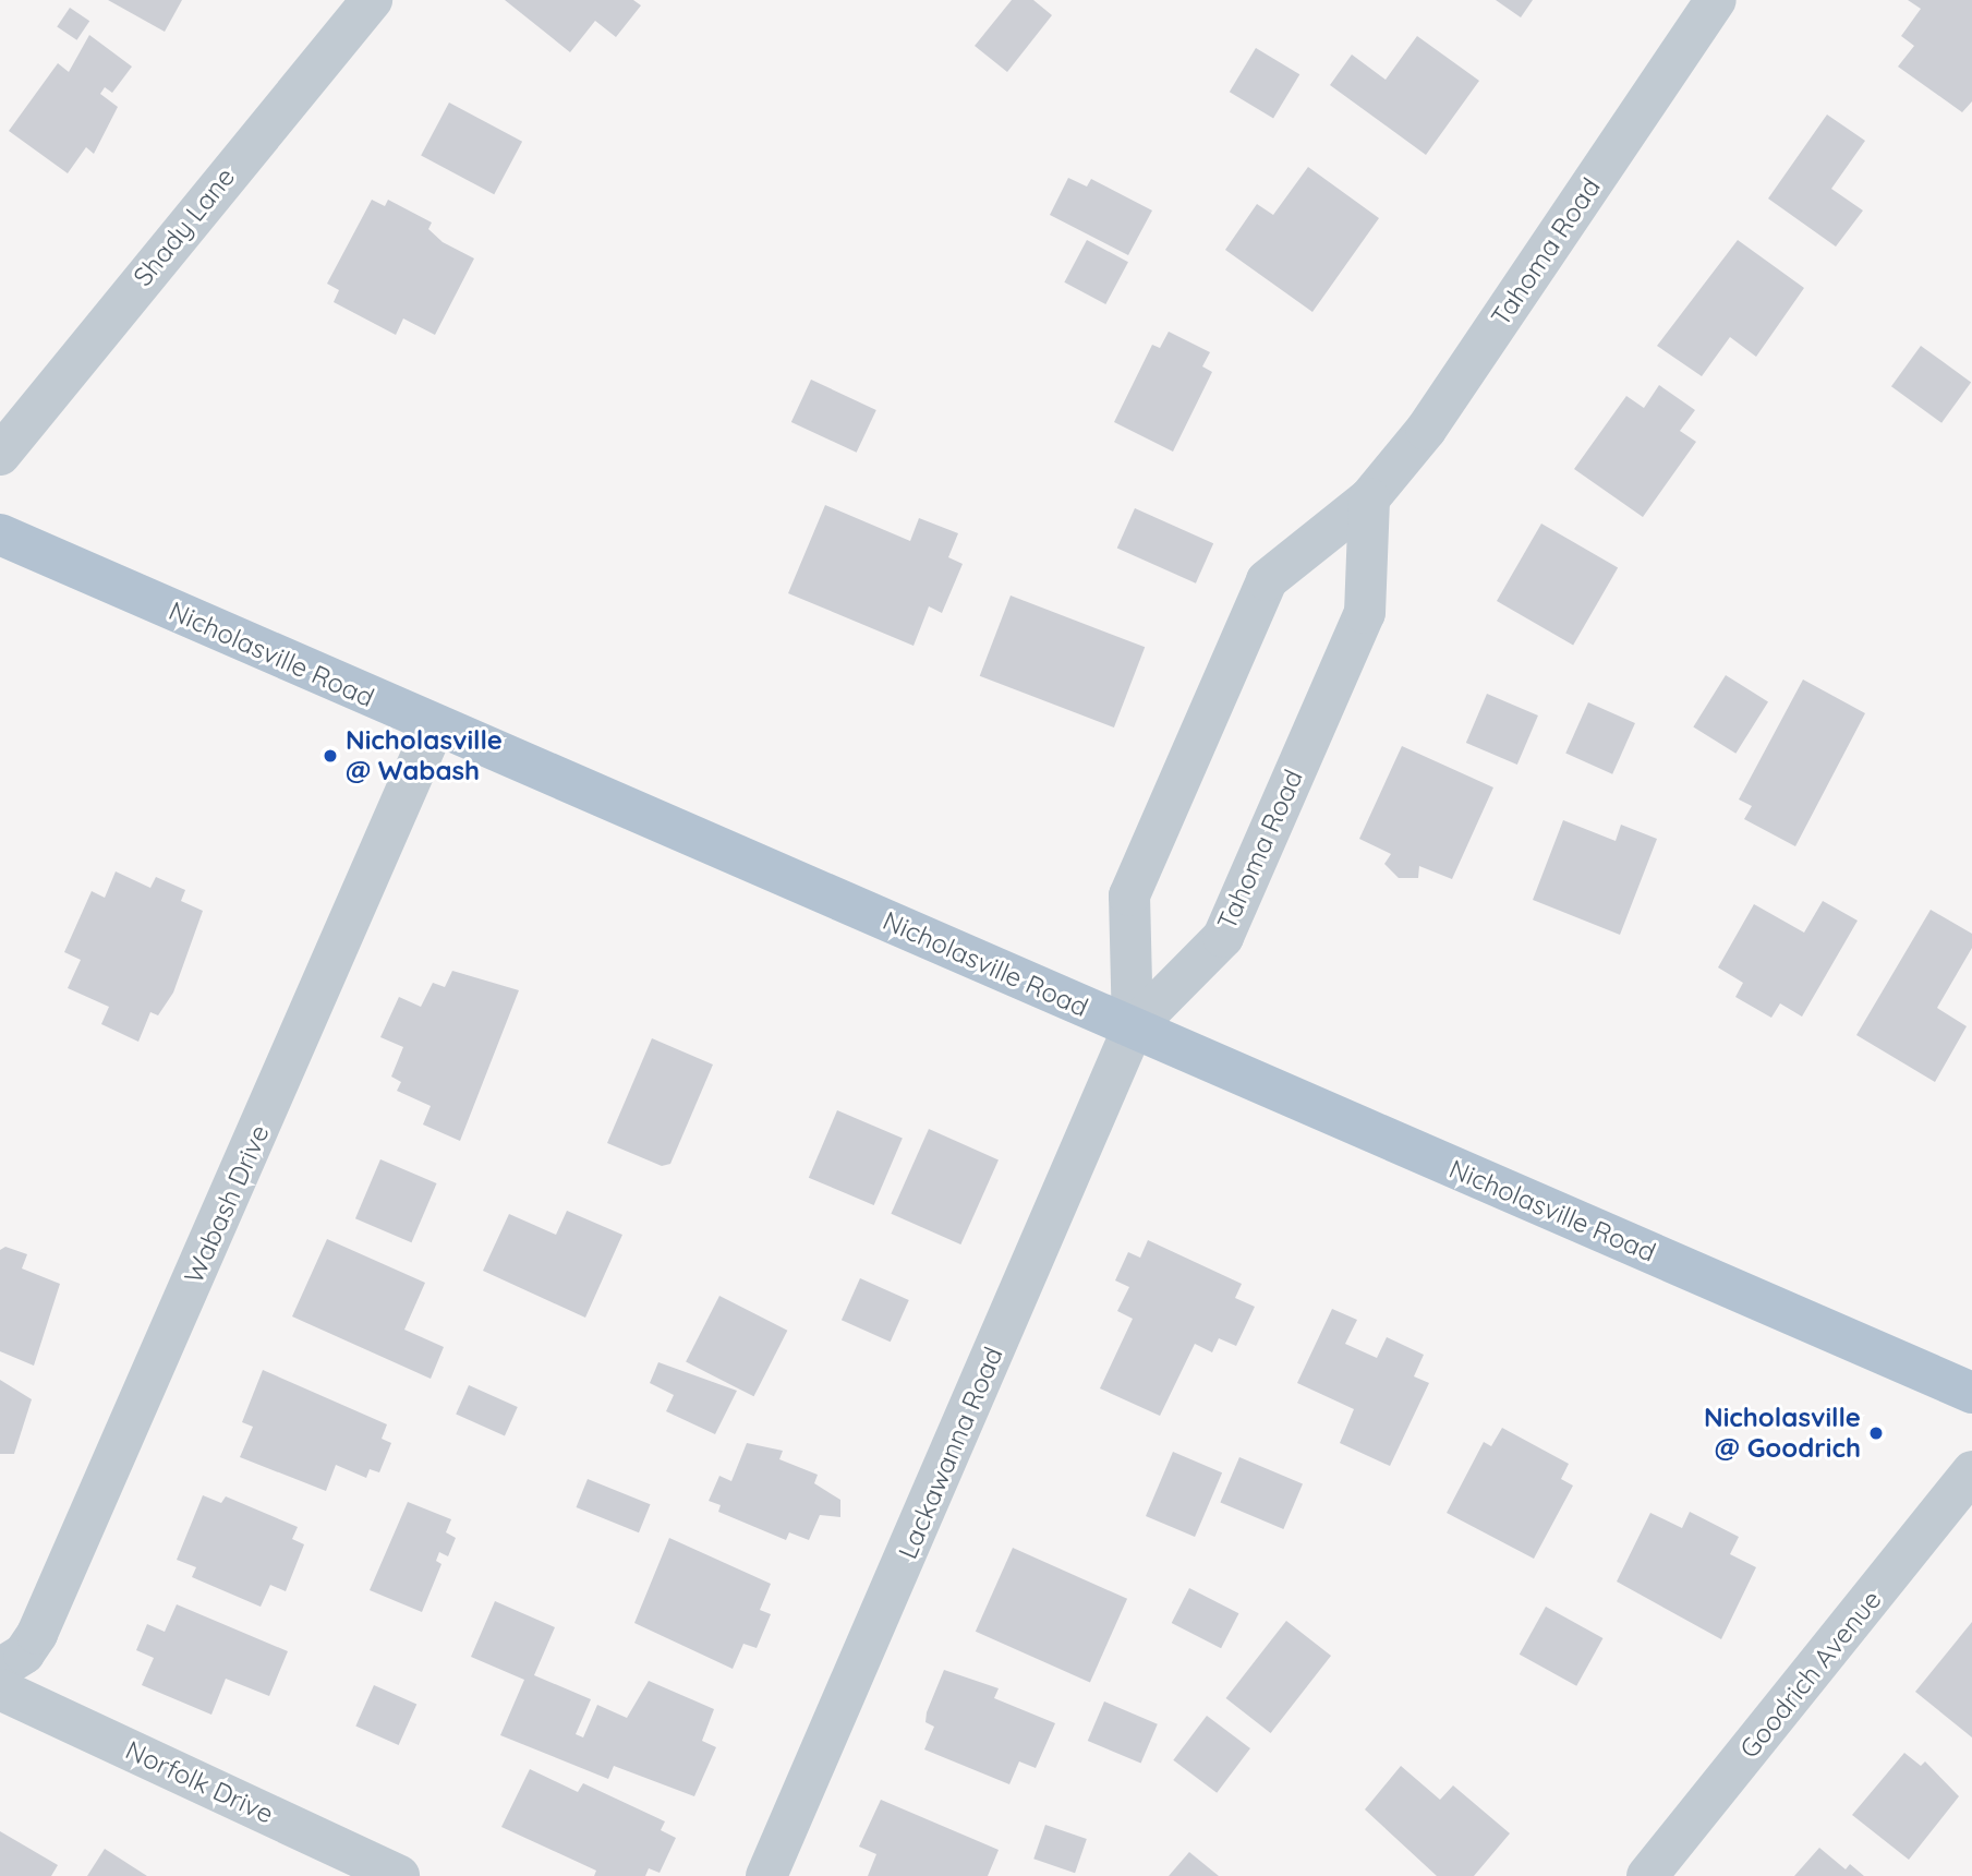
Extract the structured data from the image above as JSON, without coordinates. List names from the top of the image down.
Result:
{
  "streets": {
    "main road": ["Nicholasville Road"],
    "street": [
      "Shady Lane",
      "Tahoma Road",
      "Wabash Drive",
      "Lackawanna Road",
      "Goodrich Avenue",
      "Norfolk Drive"
    ]
  },
  "crossings": [
    ["Tahoma Road", "Nicholasville Road"],
    ["Tahoma Road", "Lackawanna Road"],
    ["Nicholasville Road", "Wabash Drive"],
    ["Nicholasville Road", "Lackawanna Road"]
  ],
  "places": ["Nicholasville @ Wabash", "Nicholasville @ Goodrich"]
}
